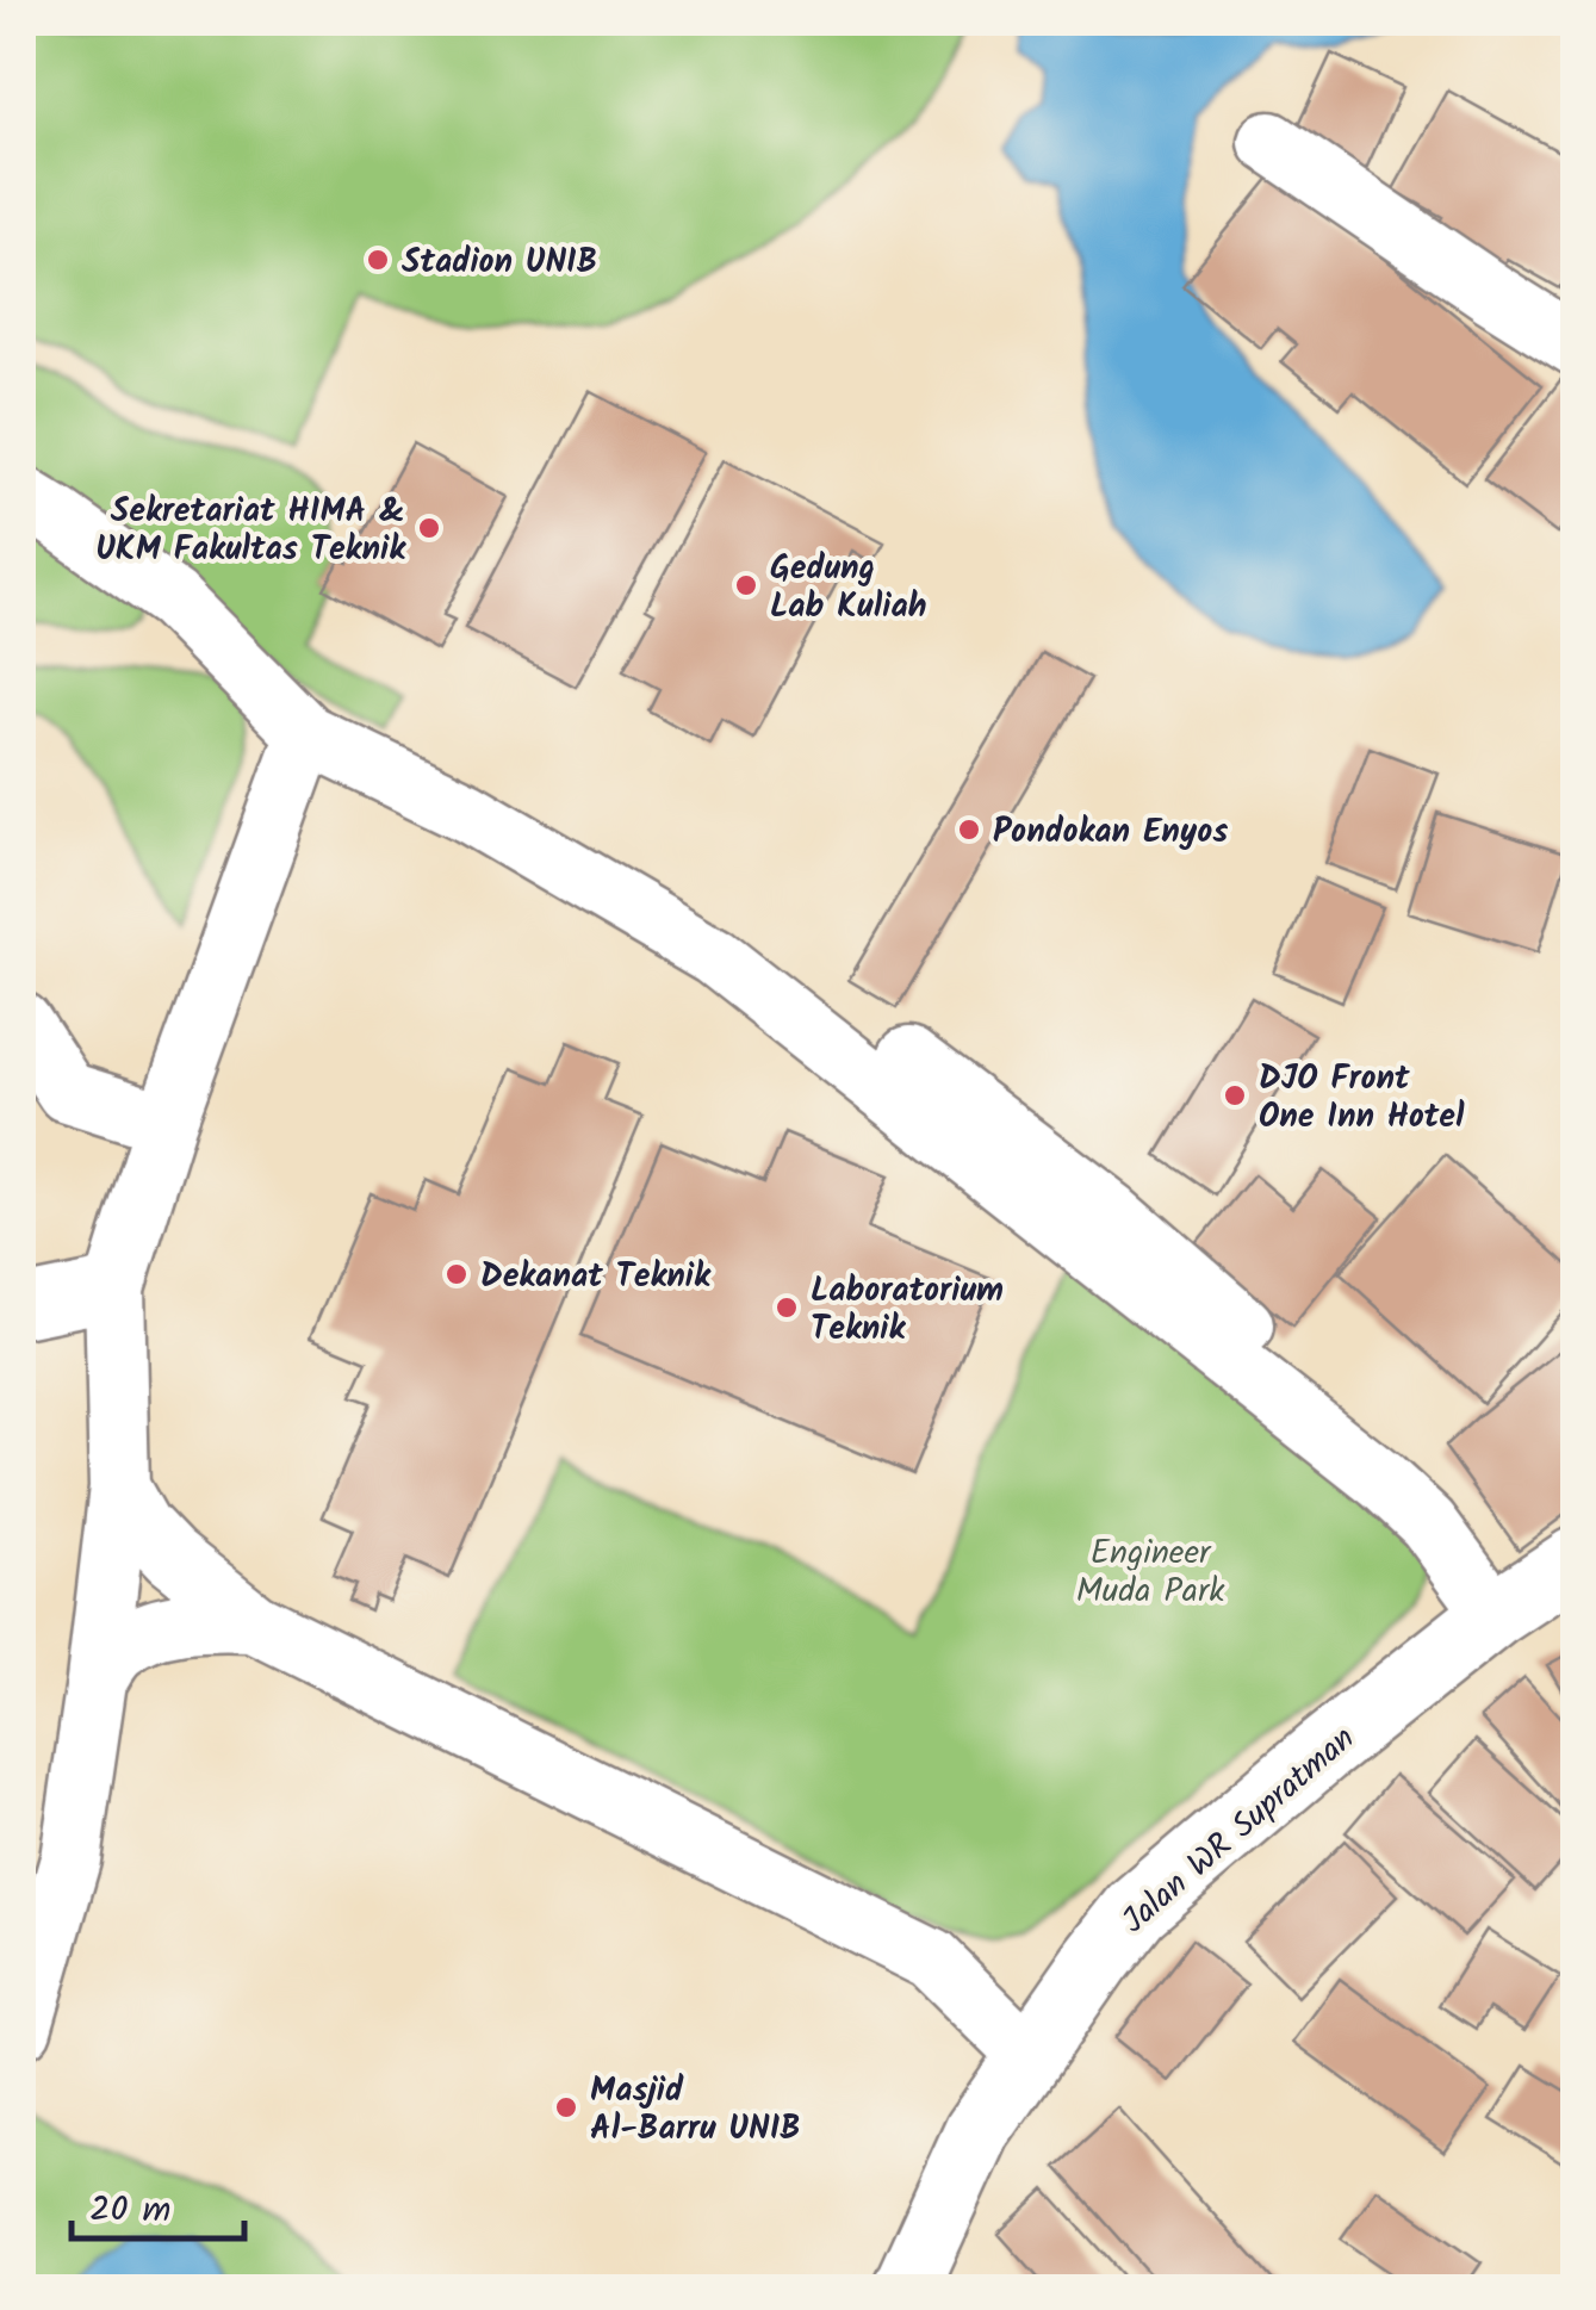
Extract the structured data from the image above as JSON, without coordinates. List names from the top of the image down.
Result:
{
  "streets": {
    "highway": ["Jalan WR Supratman"]
  },
  "parks": ["Engineer Muda Park"],
  "places": [
    "Stadion UNIB",
    "Sekretariat HIMA & UKM Fakultas Teknik",
    "Gedung Lab Kuliah",
    "Pondokan Enyos",
    "DJO Front One Inn Hotel",
    "Dekanat Teknik",
    "Laboratorium Teknik",
    "Masjid Al-Barru UNIB"
  ],
  "scale_bar": "20 m"
}
